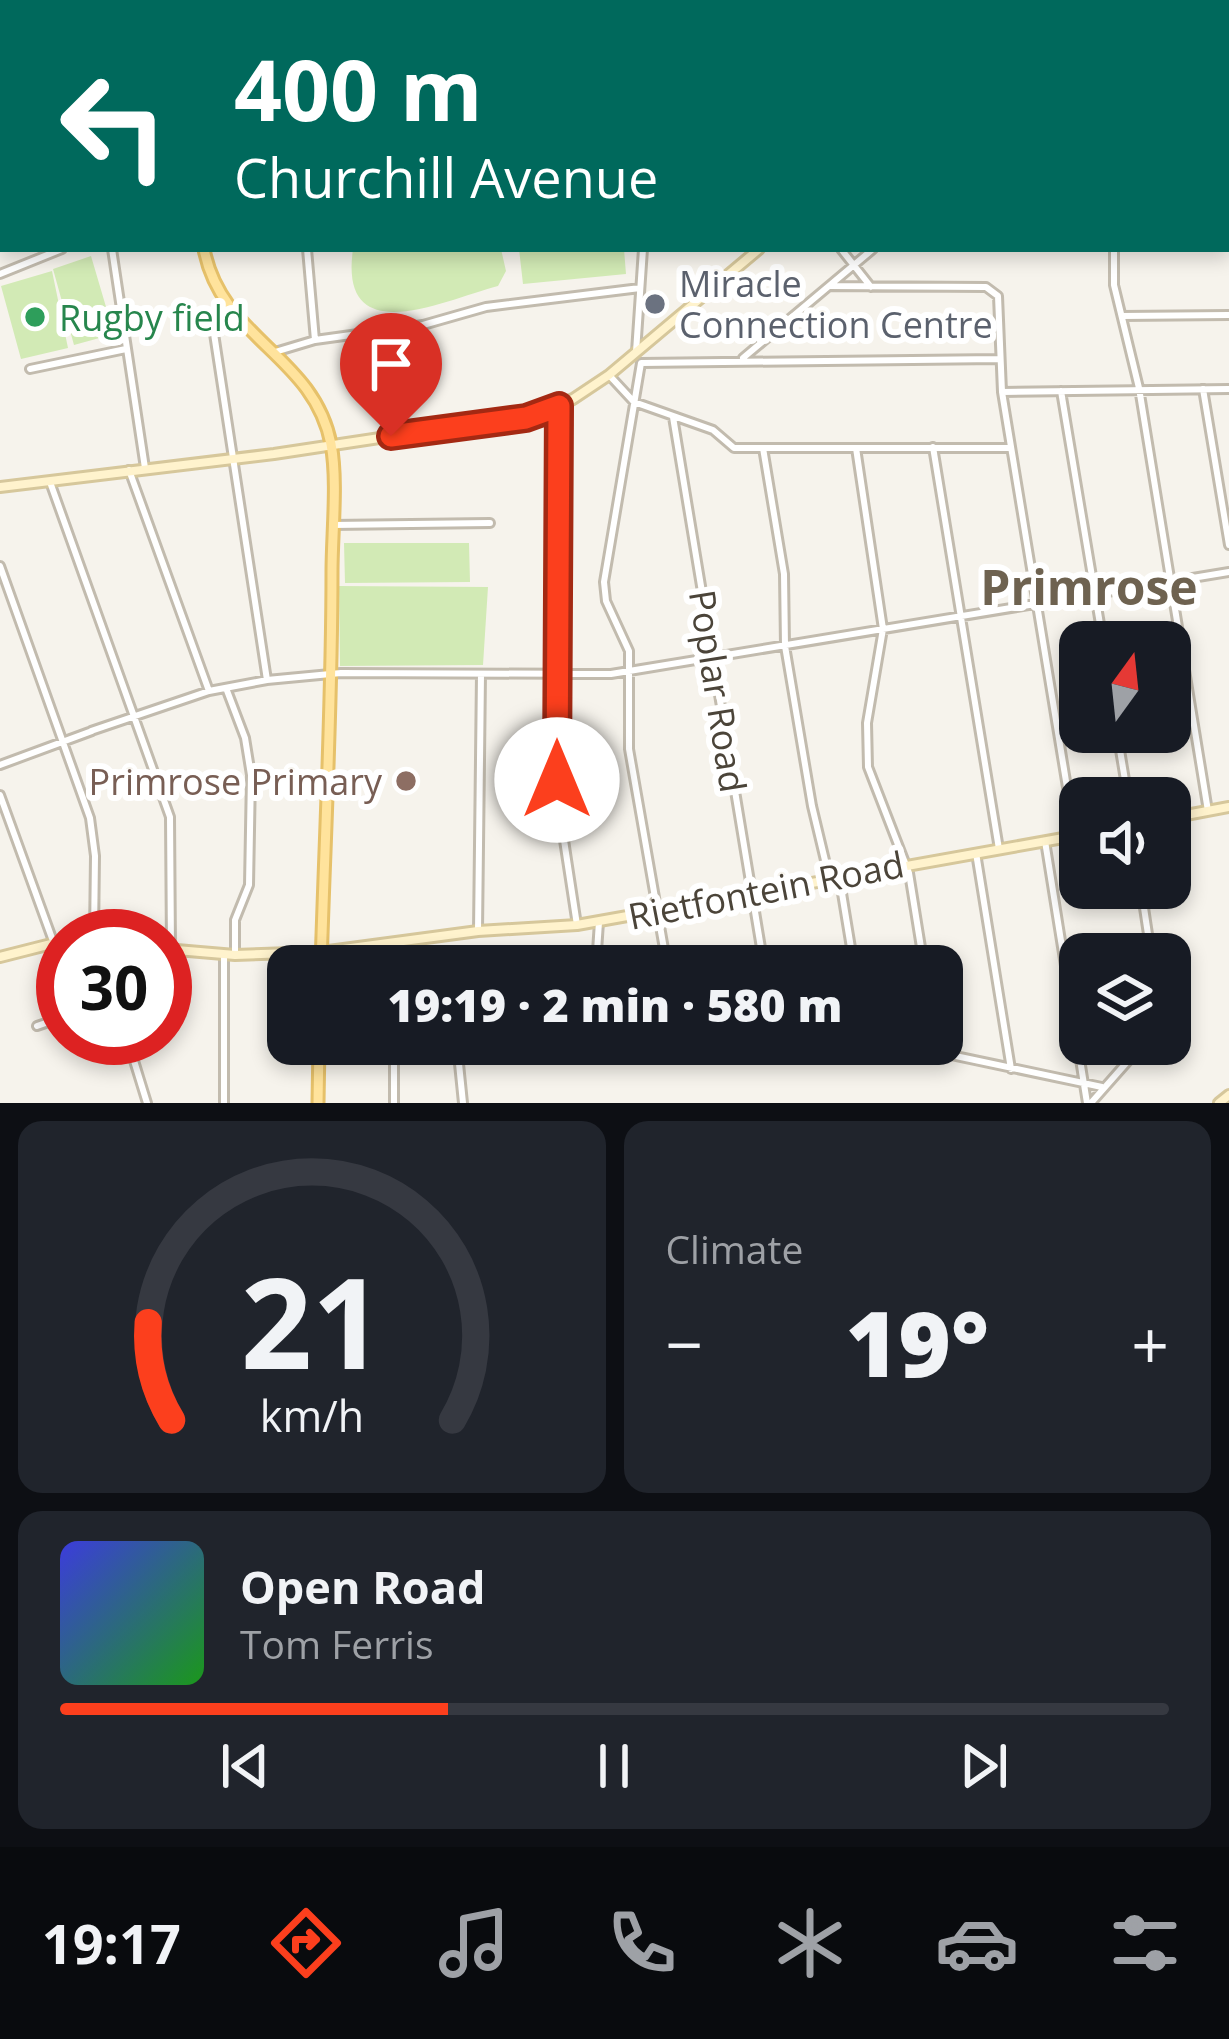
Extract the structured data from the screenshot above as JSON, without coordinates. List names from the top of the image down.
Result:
{
  "streets": {
    "street": ["Poplar Road", "Rietfontein Road"]
  },
  "crossings": [
    ["Poplar Road", "Rietfontein Road"]
  ],
  "districts": ["Primrose"],
  "places": ["Miracle Connection Centre", "Rugby field", "Primrose Primary"],
  "north": "top",
  "page": {
    "turn": ["400 m", "Churchill Avenue"],
    "limit": "30",
    "trip": "19:19 · 2 min · 580 m",
    "tile": "Climate",
    "heat": ["−", "19°", "+"],
    "song": ["Open Road", "Tom Ferris"],
    "tabs": "19:17",
    "gauge": ["21", "km/h"]
  }
}
